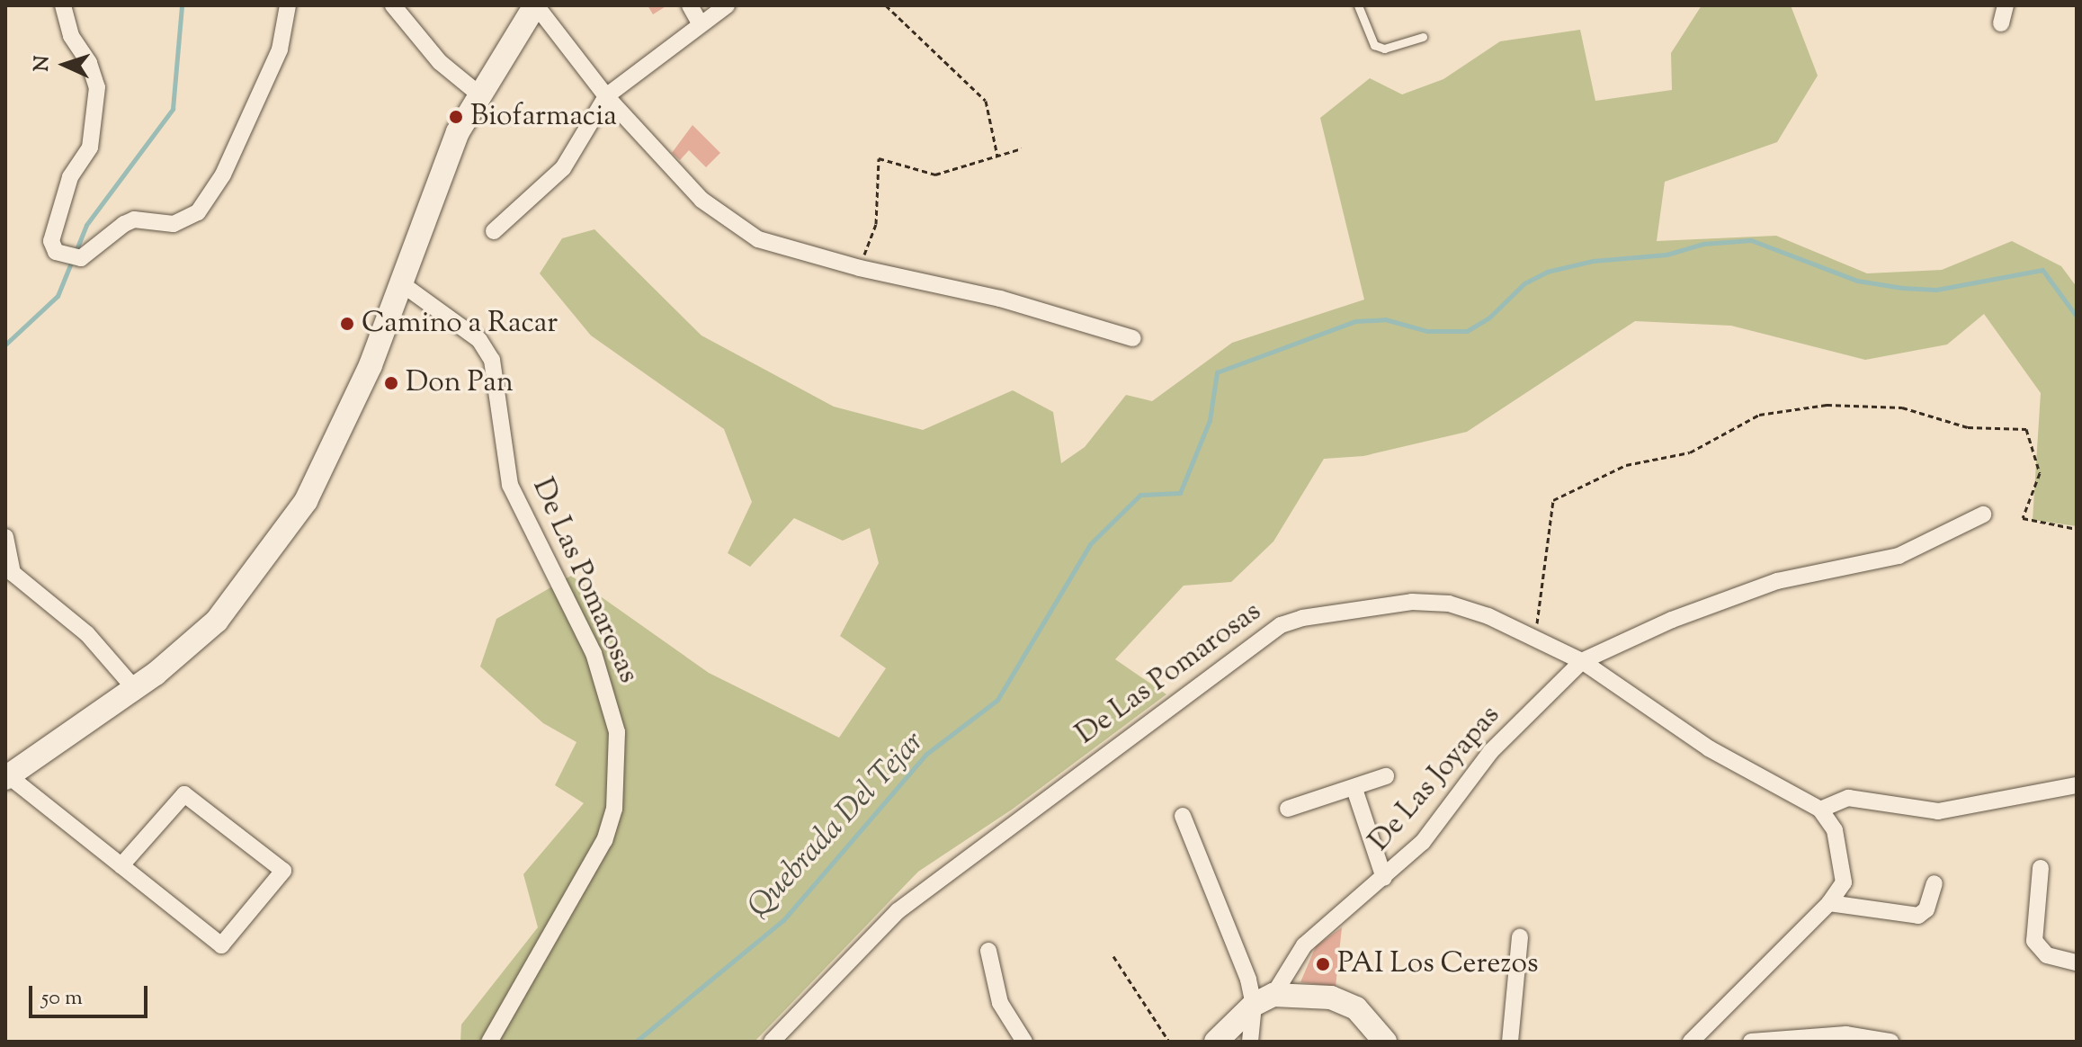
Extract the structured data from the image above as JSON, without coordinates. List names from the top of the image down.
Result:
{
  "streets": {
    "street": ["De Las Pomarosas", "De Las Joyapas"]
  },
  "crossings": [
    ["De Las Pomarosas", "De Las Joyapas"]
  ],
  "water": ["Quebrada Del Tejar"],
  "places": [
    "Biofarmacia",
    "Camino a Racar",
    "Don Pan",
    "PAI Los Cerezos"
  ],
  "scale_bar": "50 m",
  "north": "left"
}
